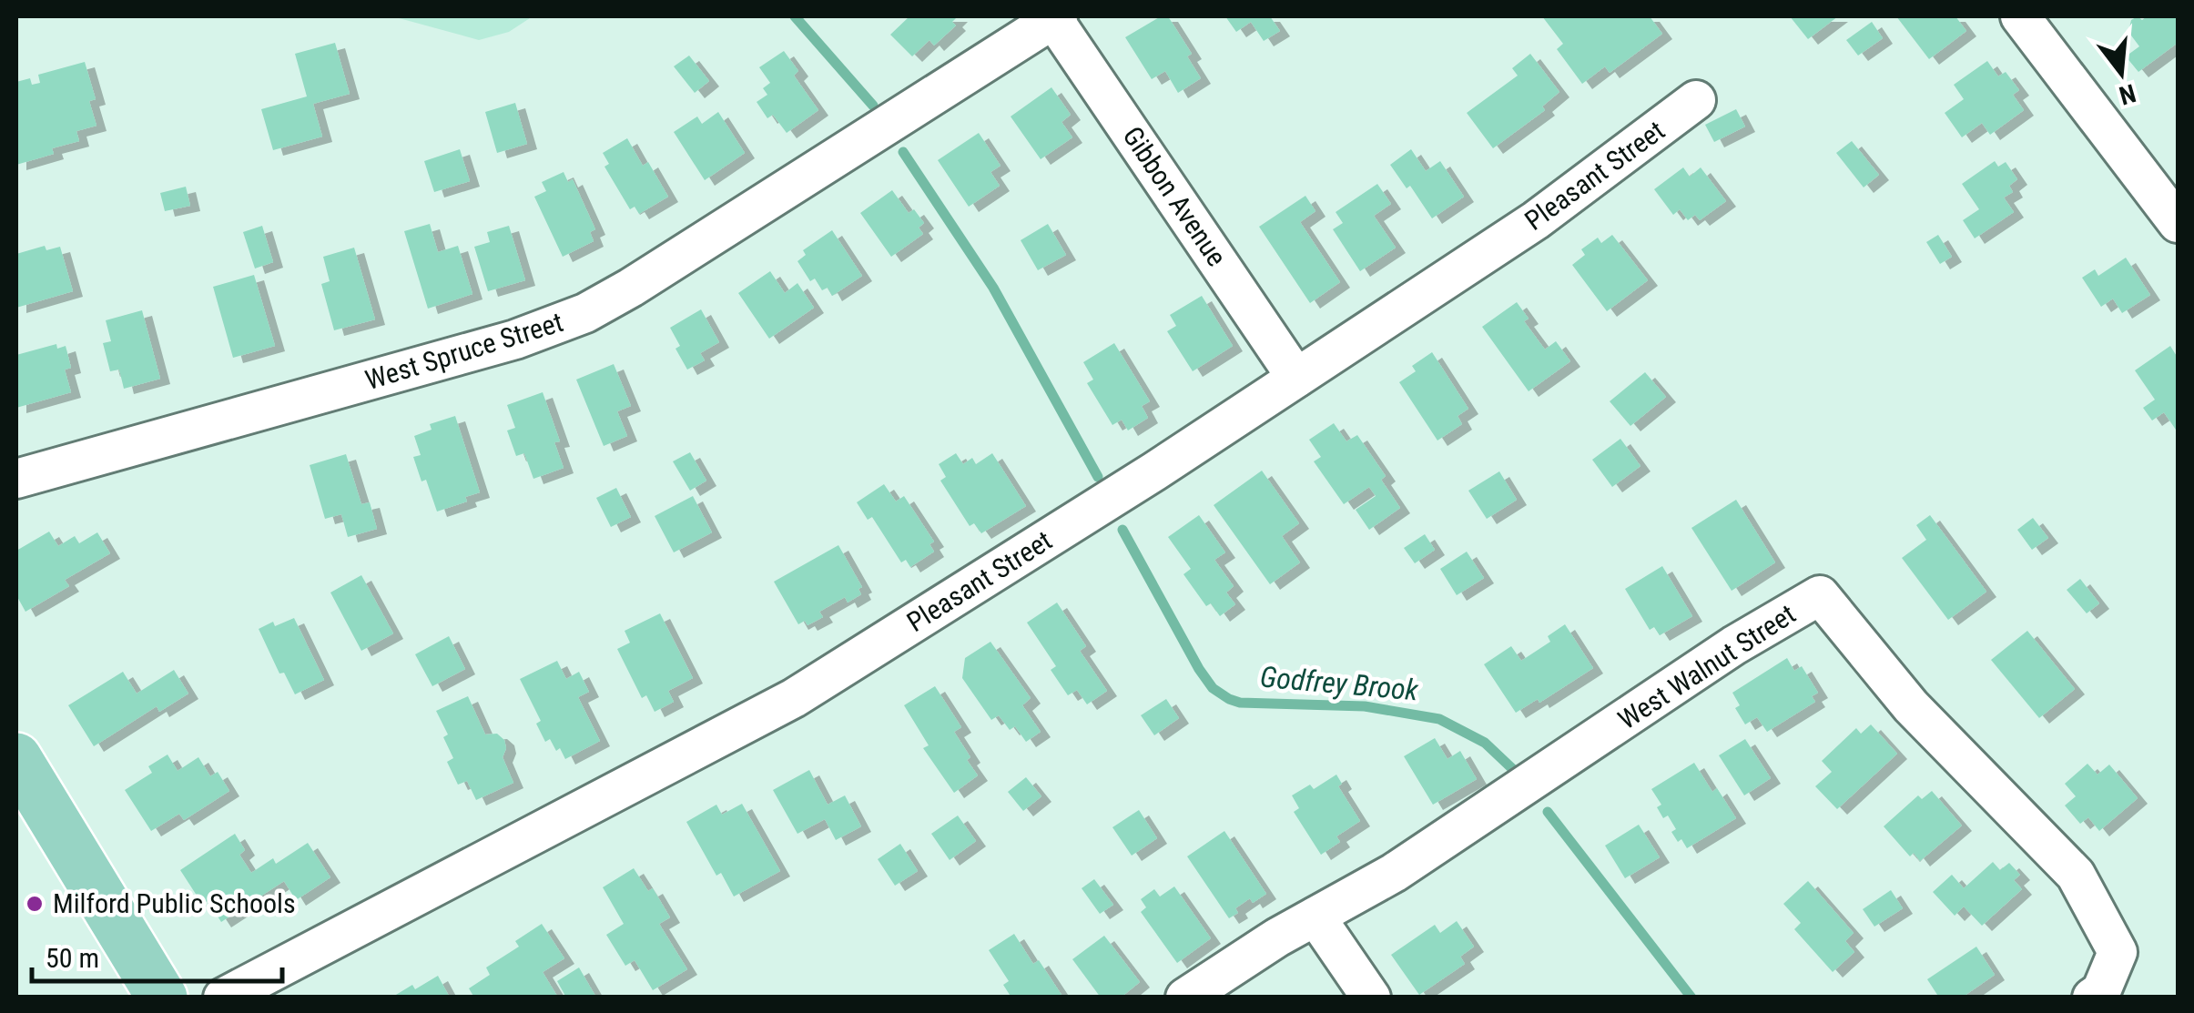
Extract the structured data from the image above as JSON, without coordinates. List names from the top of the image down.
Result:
{
  "streets": {
    "street": [
      "Pleasant Street",
      "Gibbon Avenue",
      "West Spruce Street",
      "West Walnut Street"
    ]
  },
  "crossings": [
    ["Pleasant Street", "Gibbon Avenue"],
    ["Gibbon Avenue", "West Spruce Street"]
  ],
  "water": ["Godfrey Brook"],
  "places": ["Milford Public Schools"],
  "scale_bar": "50 m",
  "north": "bottom"
}
